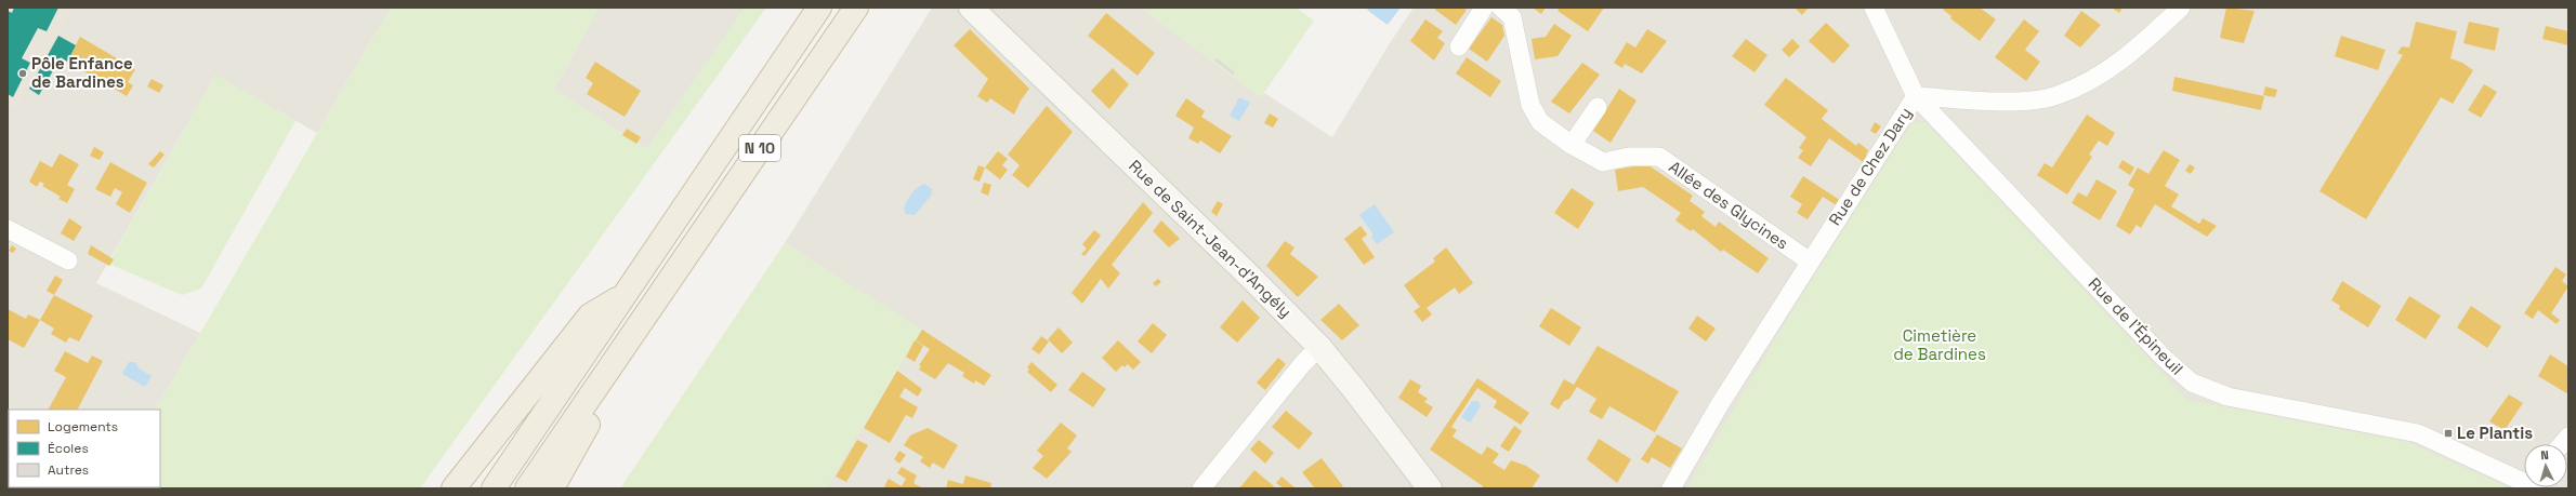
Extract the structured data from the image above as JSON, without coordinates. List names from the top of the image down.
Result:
{
  "streets": {
    "highway": ["N 10"],
    "main road": ["Rue de Saint-Jean-d'Angély"],
    "street": ["Rue de Chez Dary", "Allée des Glycines", "Rue de l'Épineuil"]
  },
  "crossings": [
    ["Rue de Chez Dary", "Allée des Glycines"],
    ["Rue de Chez Dary", "Rue de l'Épineuil"]
  ],
  "parks": ["Cimetière de Bardines"],
  "places": {
    "other": ["Pôle Enfance de Bardines"],
    "transit": ["Le Plantis"]
  },
  "legend": ["Logements", "Écoles", "Autres"],
  "north": "top"
}
